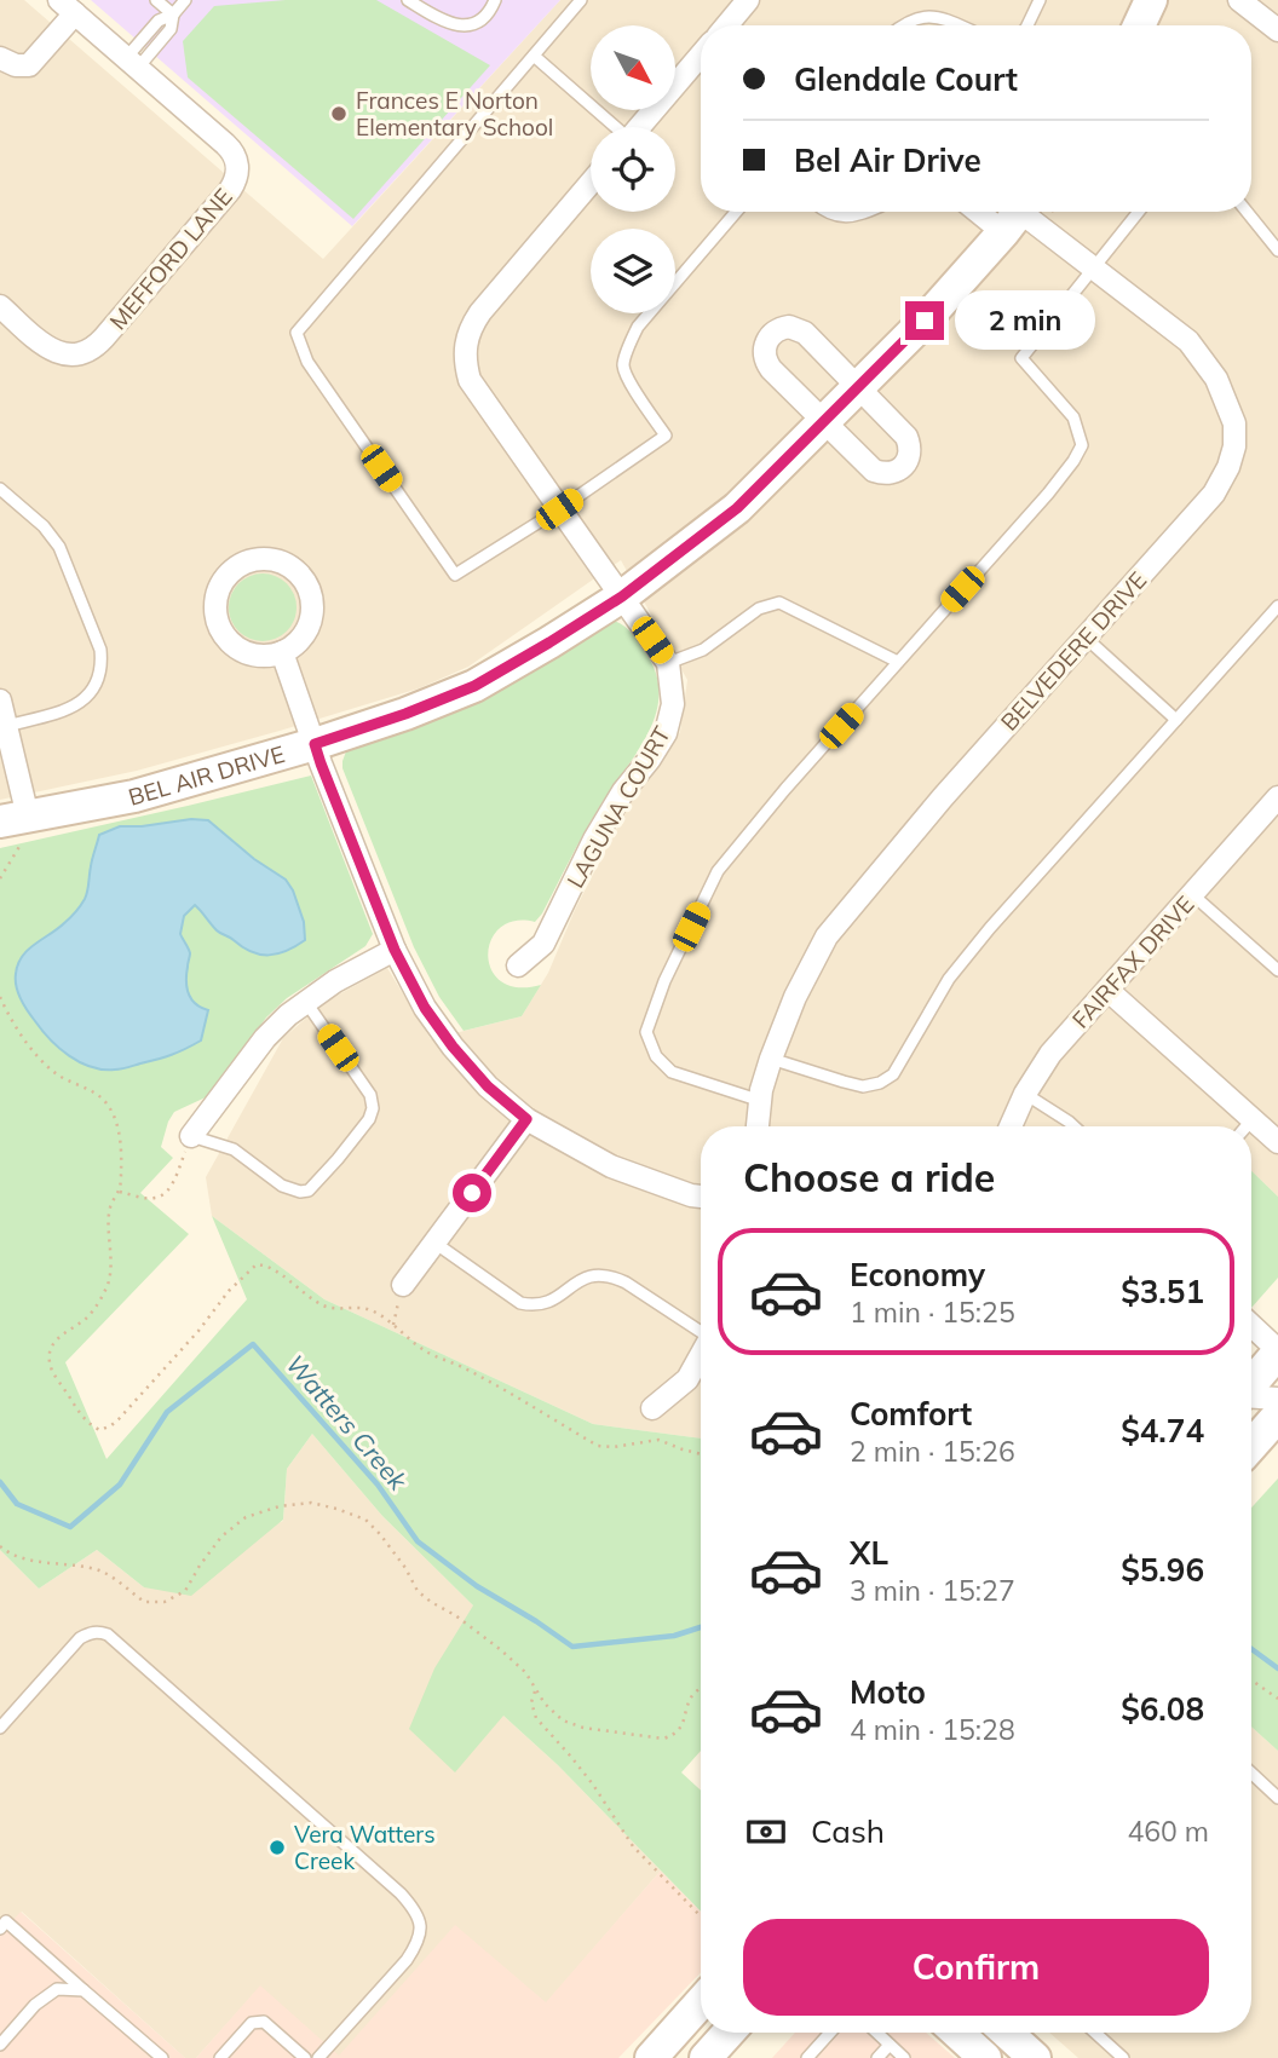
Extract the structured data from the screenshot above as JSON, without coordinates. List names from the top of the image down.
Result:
{
  "streets": {
    "street": [
      "MEFFORD LANE",
      "BELVEDERE DRIVE",
      "BEL AIR DRIVE",
      "LAGUNA COURT",
      "FAIRFAX DRIVE"
    ]
  },
  "crossings": [
    ["BELVEDERE DRIVE", "BEL AIR DRIVE"],
    ["BEL AIR DRIVE", "LAGUNA COURT"]
  ],
  "water": ["Watters Creek"],
  "places": ["Frances E Norton Elementary School", "Vera Watters Creek"],
  "north": "bottom right",
  "page": {
    "banner": ["Glendale Court", "Bel Air Drive"],
    "bubble": "2 min",
    "heading": "Choose a ride",
    "list": [
      {
        "name": "Economy",
        "note": "1 min · 15:25",
        "value": "$3.51"
      },
      {
        "name": "Comfort",
        "note": "2 min · 15:26",
        "value": "$4.74"
      },
      {
        "name": "XL",
        "note": "3 min · 15:27",
        "value": "$5.96"
      },
      {
        "name": "Moto",
        "note": "4 min · 15:28",
        "value": "$6.08"
      }
    ],
    "pay": ["Cash", "460 m"],
    "buttons": "Confirm"
  }
}
